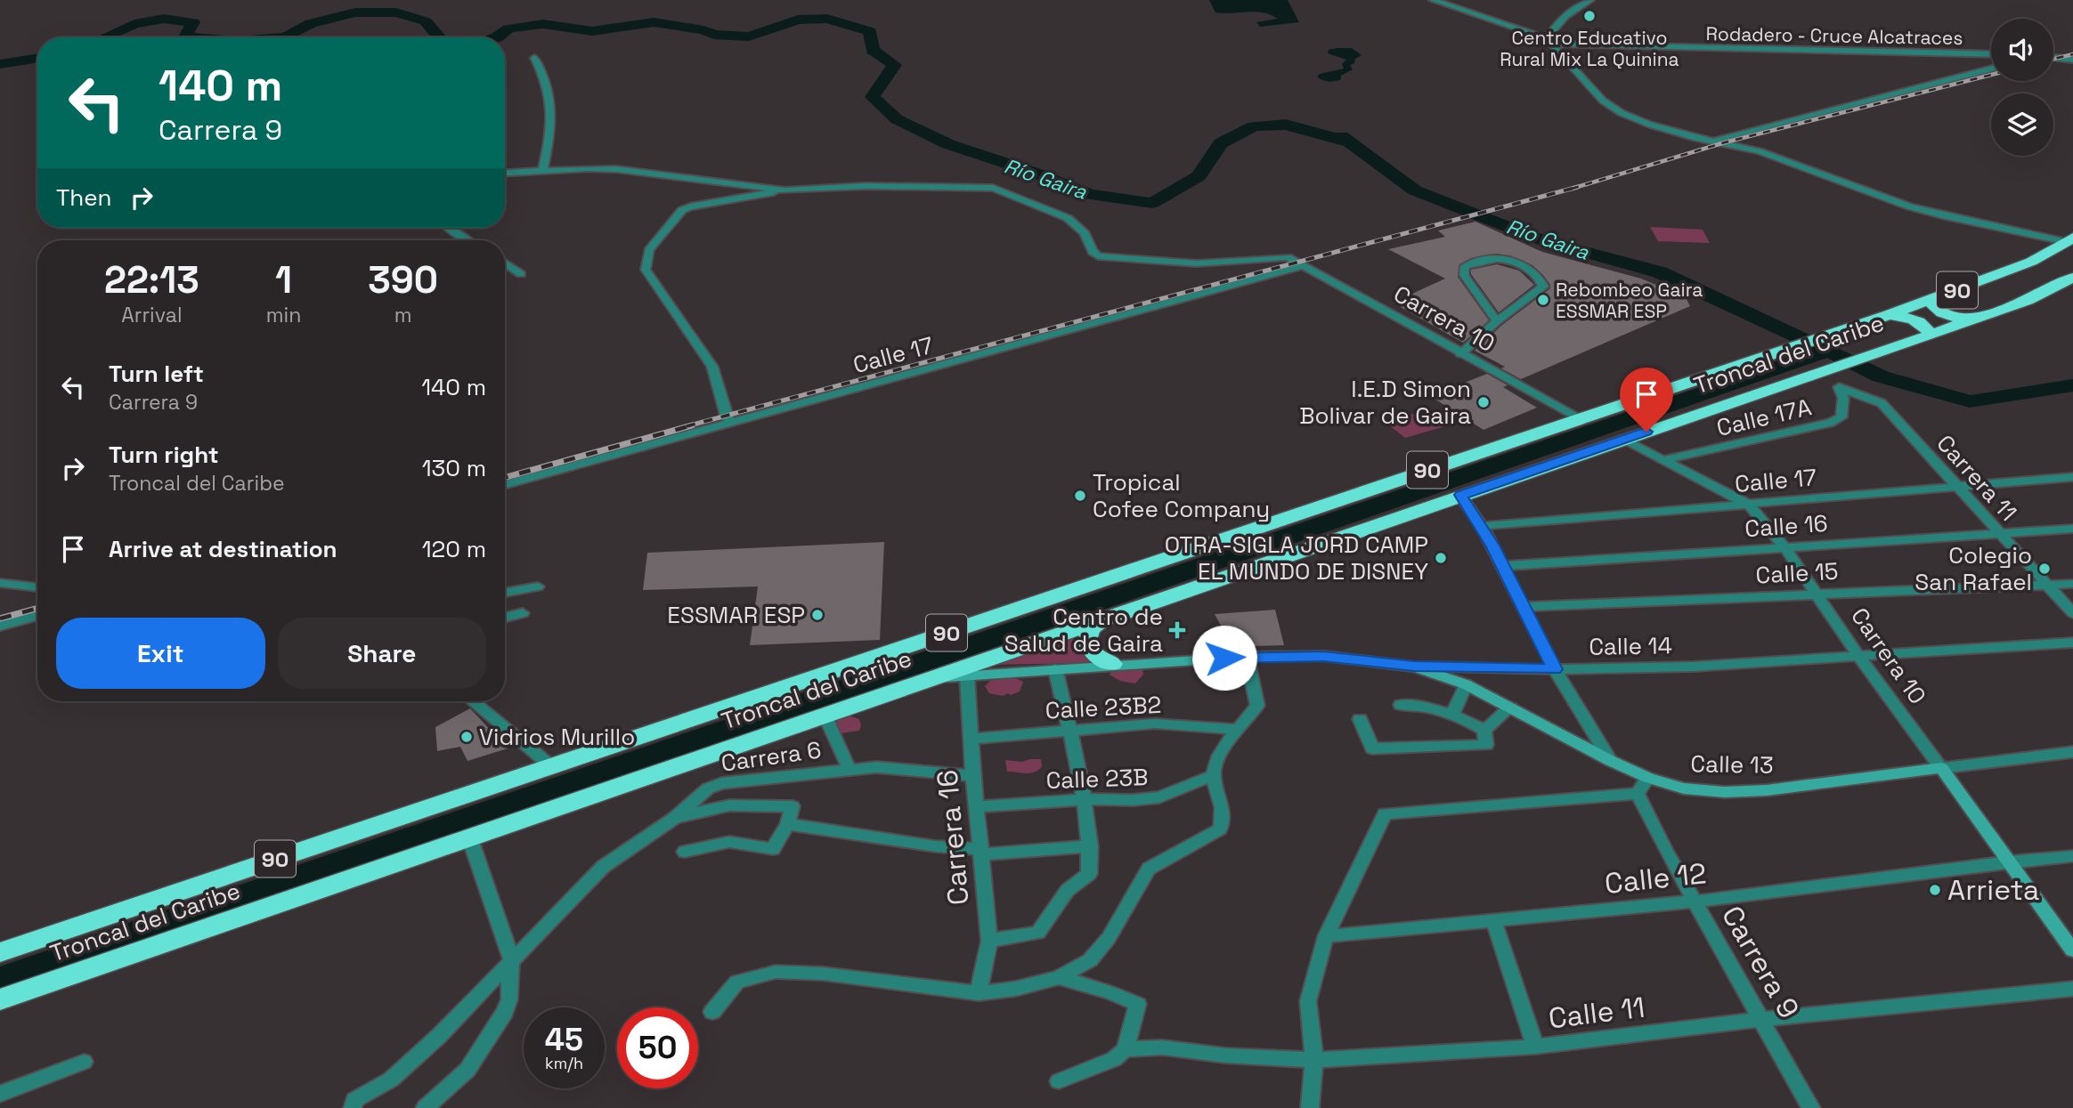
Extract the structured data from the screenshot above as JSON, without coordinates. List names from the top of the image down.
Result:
{
  "streets": {
    "highway": ["90", "Troncal del Caribe"],
    "main road": ["Carrera 10", "Calle 14", "Calle 13"],
    "street": [
      "Rodadero - Cruce Alcatraces",
      "Calle 17",
      "Calle 17A",
      "Carrera 11",
      "Calle 16",
      "Calle 15",
      "Calle 23B2",
      "Carrera 6",
      "Calle 23B",
      "Carrera 16",
      "Calle 12",
      "Carrera 9",
      "Calle 11"
    ]
  },
  "crossings": [
    ["Carrera 10", "Troncal del Caribe"],
    ["Carrera 10", "Calle 17"],
    ["Carrera 10", "Calle 17A"],
    ["Carrera 10", "Calle 16"],
    ["Carrera 10", "Calle 15"],
    ["Carrera 10", "Calle 14"],
    ["Carrera 10", "Calle 13"],
    ["Carrera 10", "Calle 12"],
    ["Troncal del Caribe", "Calle 14"],
    ["Calle 17", "Carrera 11"],
    ["Calle 17A", "Carrera 11"],
    ["Carrera 11", "Calle 16"],
    ["Carrera 11", "Calle 15"],
    ["Calle 14", "Calle 13"],
    ["Calle 14", "Carrera 16"],
    ["Calle 23B2", "Carrera 16"],
    ["Carrera 6", "Carrera 16"],
    ["Calle 23B", "Carrera 16"],
    ["Calle 12", "Carrera 9"],
    ["Carrera 9", "Calle 11"]
  ],
  "water": ["Río Gaira"],
  "places": {
    "other": [
      "Centro Educativo Rural Mix La Quinina",
      "Rebombeo Gaira ESSMAR ESP",
      "I.E.D Simon Bolivar de Gaira",
      "Tropical Cofee Company",
      "OTRA-SIGLA JORD CAMP EL MUNDO DE DISNEY",
      "Colegio San Rafael",
      "ESSMAR ESP",
      "Vidrios Murillo",
      "Arrieta"
    ],
    "health": ["Centro de Salud de Gaira"]
  },
  "page": {
    "turn": ["140 m", "Carrera 9"],
    "then": "Then",
    "eta": [
      "22:13",
      "Arrival",
      "1",
      "min",
      "390",
      "m"
    ],
    "list": [
      {
        "name": "Turn left",
        "note": "Carrera 9",
        "value": "140 m"
      },
      {
        "name": "Turn right",
        "note": "Troncal del Caribe",
        "value": "130 m"
      },
      {
        "name": "Arrive at destination",
        "value": "120 m"
      }
    ],
    "buttons": ["Exit", "Share"],
    "speed": "45 km/h",
    "limit": "50"
  }
}
